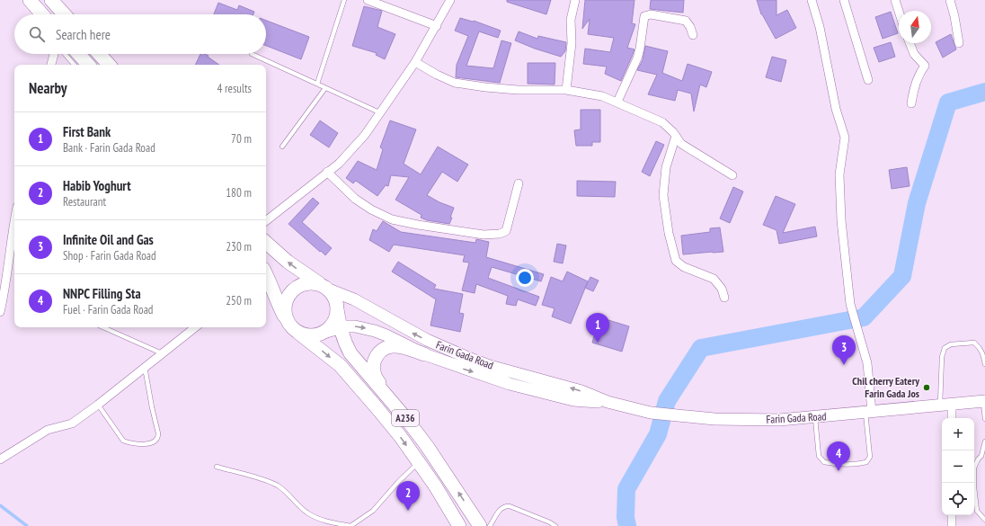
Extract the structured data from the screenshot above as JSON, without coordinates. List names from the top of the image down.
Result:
{
  "streets": {
    "highway": ["A236"],
    "main road": ["Farin Gada Road"]
  },
  "crossings": [
    ["Farin Gada Road", "A236"]
  ],
  "places": ["Chil cherry Eatery Farin Gada Jos"],
  "north": "top",
  "page": {
    "search": "Search here",
    "heading": ["Nearby", "4 results"],
    "list": [
      {
        "mark": "1",
        "name": "First Bank",
        "note": "Bank · Farin Gada Road",
        "value": "70 m"
      },
      {
        "mark": "2",
        "name": "Habib Yoghurt",
        "note": "Restaurant",
        "value": "180 m"
      },
      {
        "mark": "3",
        "name": "Infinite Oil and Gas",
        "note": "Shop · Farin Gada Road",
        "value": "230 m"
      },
      {
        "mark": "4",
        "name": "NNPC Filling Sta",
        "note": "Fuel · Farin Gada Road",
        "value": "250 m"
      }
    ],
    "pins": [
      "1",
      "3",
      "4",
      "2"
    ],
    "map_buttons": ["+", "−"]
  }
}
